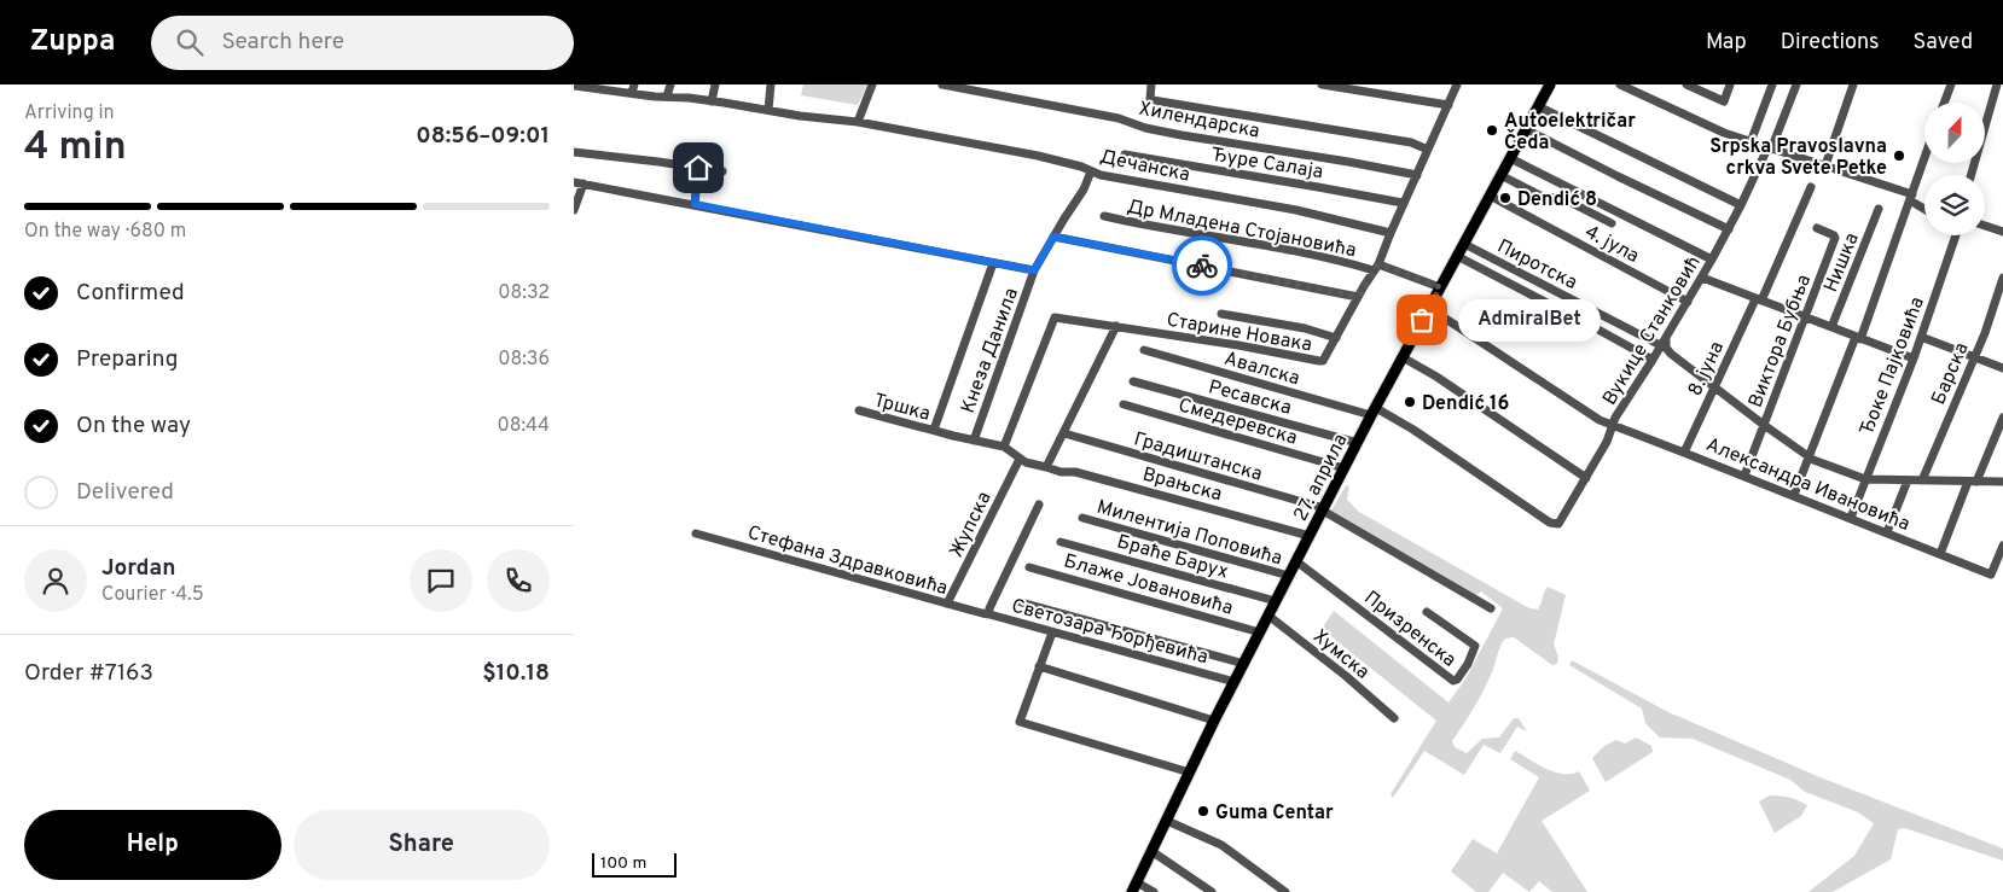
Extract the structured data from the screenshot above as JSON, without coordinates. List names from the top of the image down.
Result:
{
  "streets": {
    "main road": ["27. априла"],
    "street": [
      "Хилендарска",
      "Ђуре Салаја",
      "Дечанска",
      "Др Младена Стојановића",
      "4. јула",
      "Нишка",
      "Пиротска",
      "Вукице Станковић",
      "Старине Новака",
      "Виктора Бубња",
      "Кнеза Данила",
      "Ђоке Пајковића",
      "Авалска",
      "8. јуна",
      "Барска",
      "Ресавска",
      "Тршка",
      "Смедеревска",
      "Градиштанска",
      "Врањска",
      "Александра Ивановића",
      "Жупска",
      "Милентија Поповића",
      "Браће Барух",
      "Стефана Здравковића",
      "Блаже Јовановића",
      "Призренска",
      "Светозара Ђорђевића",
      "Хумска"
    ]
  },
  "crossings": [
    ["Хилендарска", "Старине Новака"],
    ["Ђуре Салаја", "Старине Новака"],
    ["Дечанска", "Старине Новака"],
    ["Дечанска", "Кнеза Данила"],
    ["Др Младена Стојановића", "Старине Новака"],
    ["Др Младена Стојановића", "27. априла"],
    ["4. јула", "Вукице Станковић"],
    ["4. јула", "27. априла"],
    ["Пиротска", "Вукице Станковић"],
    ["Пиротска", "Виктора Бубња"],
    ["Пиротска", "Ђоке Пајковића"],
    ["Пиротска", "8. јуна"],
    ["Пиротска", "Барска"],
    ["Пиротска", "27. априла"],
    ["Вукице Станковић", "Авалска"],
    ["Вукице Станковић", "Александра Ивановића"],
    ["Старине Новака", "Тршка"],
    ["Старине Новака", "Врањска"],
    ["Виктора Бубња", "Александра Ивановића"],
    ["Кнеза Данила", "Тршка"],
    ["Ђоке Пајковића", "Александра Ивановића"],
    ["Авалска", "27. априла"],
    ["8. јуна", "Александра Ивановића"],
    ["Ресавска", "27. априла"],
    ["Тршка", "Врањска"],
    ["Смедеревска", "27. априла"],
    ["Градиштанска", "27. априла"],
    ["27. априла", "Врањска"],
    ["27. априла", "Александра Ивановића"],
    ["27. априла", "Милентија Поповића"],
    ["27. априла", "Браће Барух"],
    ["27. априла", "Блаже Јовановића"],
    ["27. априла", "Призренска"],
    ["27. априла", "Светозара Ђорђевића"],
    ["27. априла", "Хумска"],
    ["Врањска", "Жупска"],
    ["Жупска", "Стефана Здравковића"],
    ["Стефана Здравковића", "Светозара Ђорђевића"]
  ],
  "places": [
    "Autoelektričar Čeda",
    "Srpska Pravoslavna crkva Svete Petke",
    "Dendić 8",
    "AdmiralBet",
    "Dendić 16",
    "Guma Centar"
  ],
  "scale_bar": "100 m",
  "north": "top",
  "page": {
    "header": "Zuppa",
    "search": "Search here",
    "nav": ["Map", "Directions", "Saved"],
    "heading": ["4 min", "Arriving in", "08:56–09:01"],
    "panel": [
      "Jordan",
      "Courier · 4.5",
      "Order #7163",
      "$10.18"
    ],
    "bar": "On the way · 680 m",
    "list": [
      ["Confirmed", "08:32"],
      ["Preparing", "08:36"],
      ["On the way", "08:44"],
      "Delivered"
    ],
    "bubble": "AdmiralBet",
    "buttons": ["Help", "Share"],
    "scale": "100 m"
  }
}
